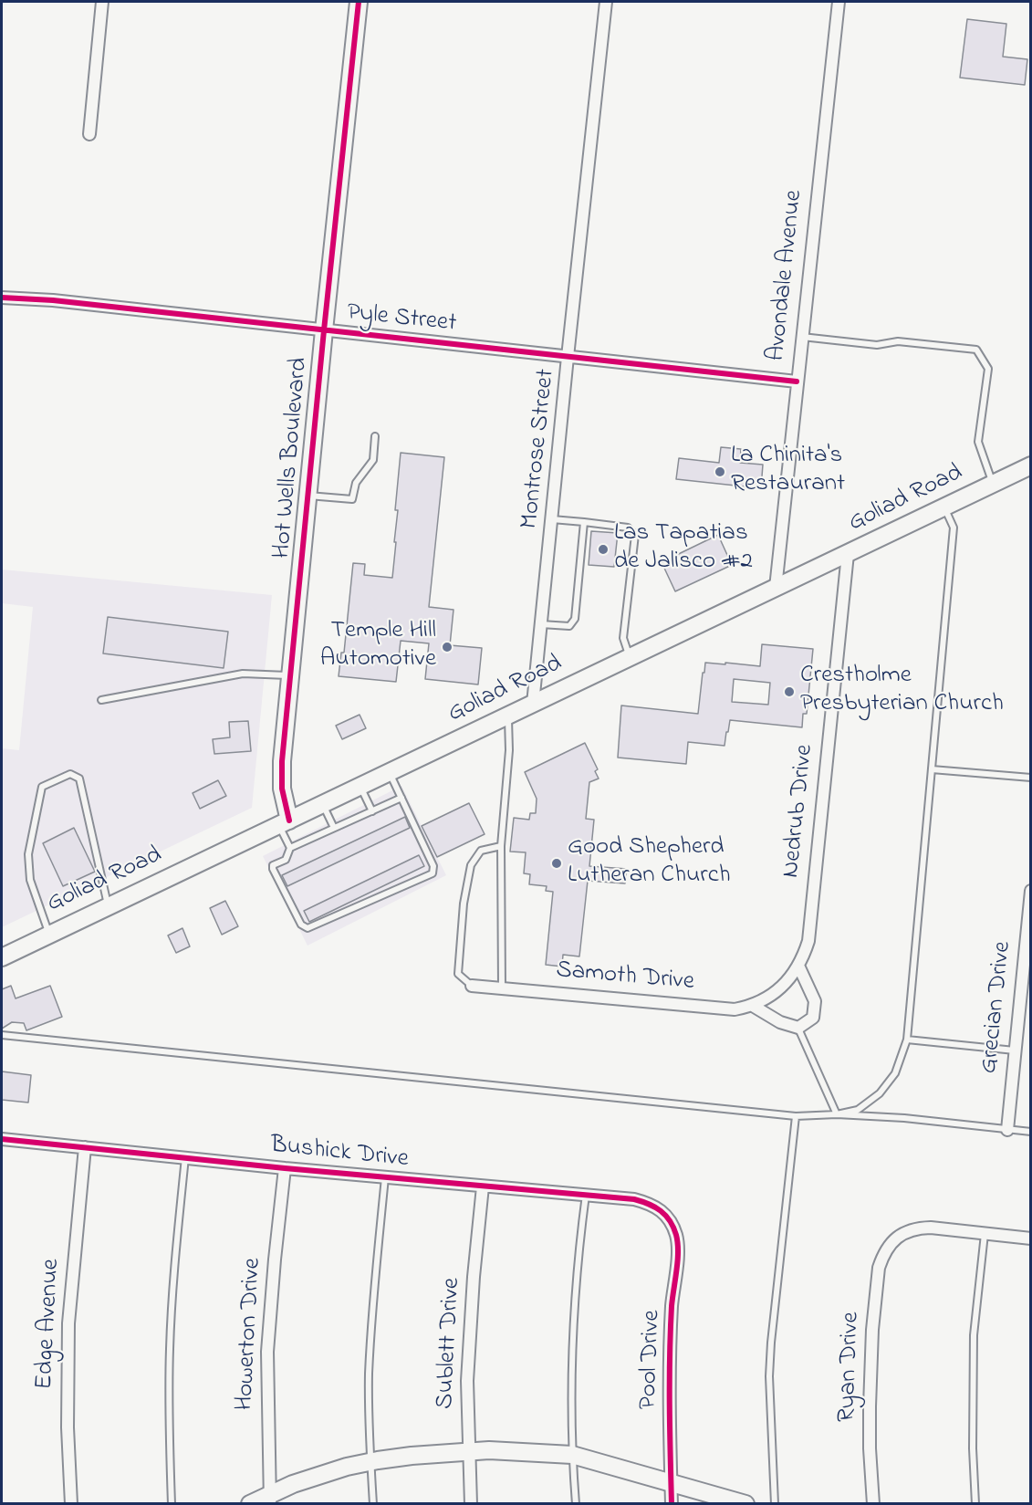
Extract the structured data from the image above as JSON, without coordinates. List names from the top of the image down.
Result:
{
  "streets": {
    "street": [
      "Avondale Avenue",
      "Pyle Street",
      "Montrose Street",
      "Hot Wells Boulevard",
      "Goliad Road",
      "Nedrub Drive",
      "Samoth Drive",
      "Grecian Drive",
      "Bushick Drive",
      "Edge Avenue",
      "Howerton Drive",
      "Sublett Drive",
      "Pool Drive",
      "Ryan Drive"
    ]
  },
  "crossings": [
    ["Avondale Avenue", "Pyle Street"],
    ["Avondale Avenue", "Goliad Road"],
    ["Pyle Street", "Montrose Street"],
    ["Pyle Street", "Hot Wells Boulevard"],
    ["Montrose Street", "Goliad Road"],
    ["Hot Wells Boulevard", "Goliad Road"],
    ["Goliad Road", "Nedrub Drive"],
    ["Nedrub Drive", "Samoth Drive"],
    ["Bushick Drive", "Edge Avenue"],
    ["Bushick Drive", "Howerton Drive"],
    ["Bushick Drive", "Sublett Drive"],
    ["Bushick Drive", "Pool Drive"]
  ],
  "places": [
    "La Chinita's Restaurant",
    "Las Tapatias de Jalisco #2",
    "Temple Hill Automotive",
    "Crestholme Presbyterian Church",
    "Good Shepherd Lutheran Church"
  ]
}
